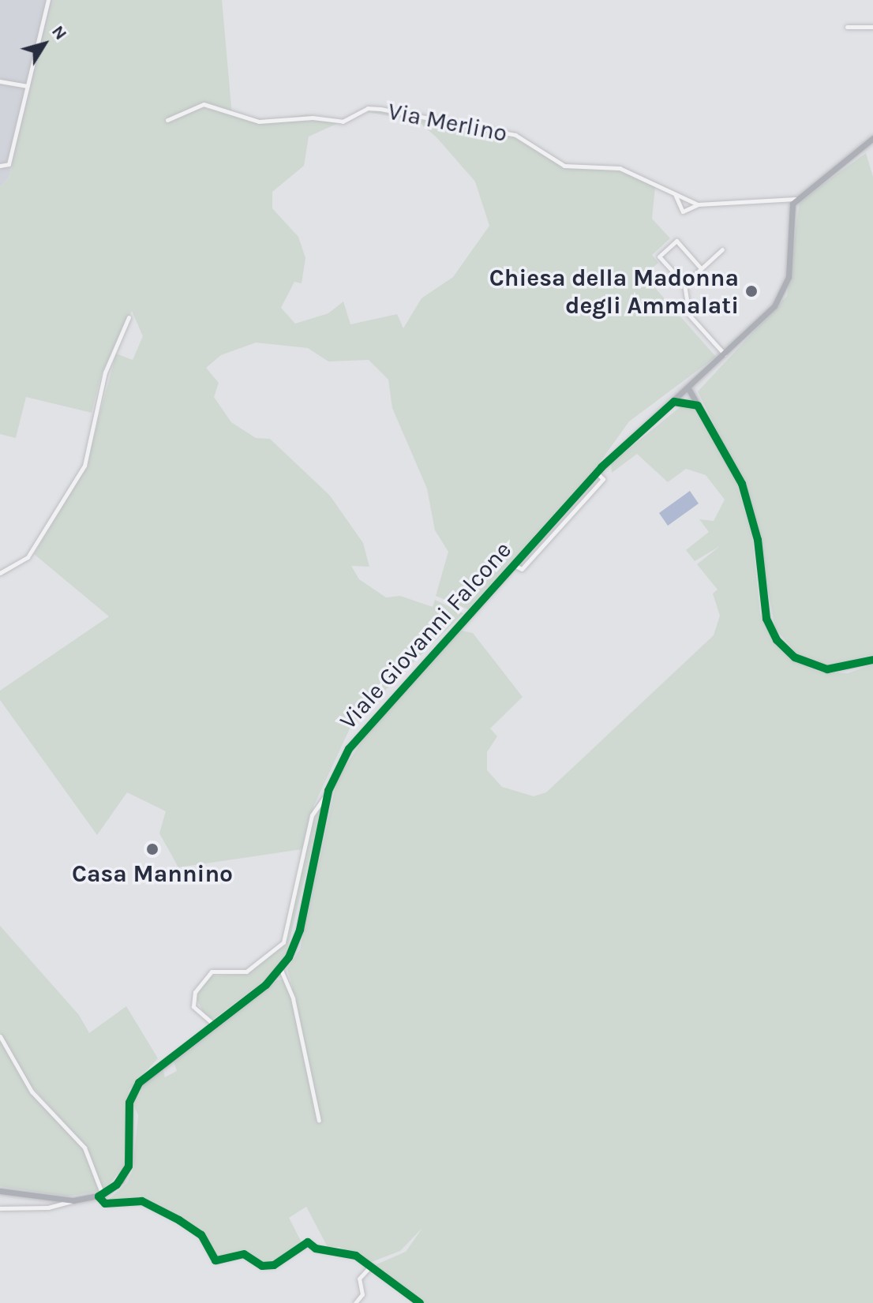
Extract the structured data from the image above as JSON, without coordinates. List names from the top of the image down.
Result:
{
  "streets": {
    "street": ["Via Merlino", "Viale Giovanni Falcone"]
  },
  "crossings": [
    ["Via Merlino", "Viale Giovanni Falcone"]
  ],
  "places": ["Chiesa della Madonna degli Ammalati", "Casa Mannino"],
  "north": "top right"
}
